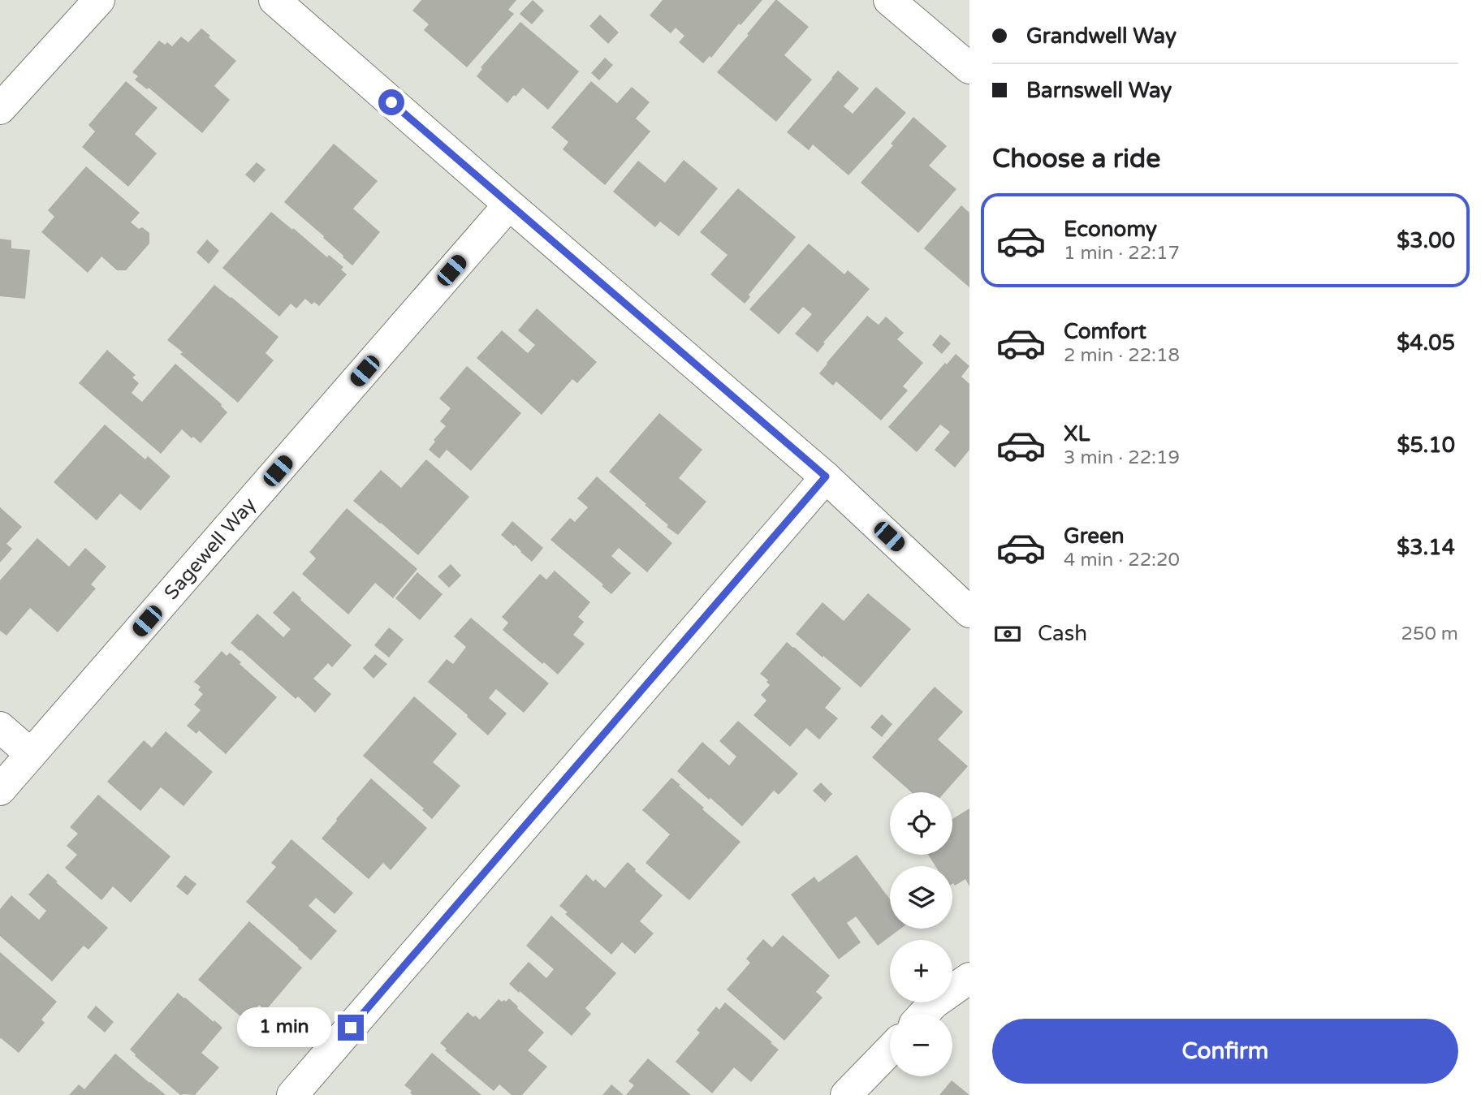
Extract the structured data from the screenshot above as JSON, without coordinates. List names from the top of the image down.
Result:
{
  "streets": {
    "street": ["Sagewell Way"]
  },
  "page": {
    "banner": ["Grandwell Way", "Barnswell Way"],
    "heading": "Choose a ride",
    "list": [
      {
        "name": "Economy",
        "note": "1 min · 22:17",
        "value": "$3.00"
      },
      {
        "name": "Comfort",
        "note": "2 min · 22:18",
        "value": "$4.05"
      },
      {
        "name": "XL",
        "note": "3 min · 22:19",
        "value": "$5.10"
      },
      {
        "name": "Green",
        "note": "4 min · 22:20",
        "value": "$3.14"
      }
    ],
    "pay": ["Cash", "250 m"],
    "map_buttons": ["+", "−"],
    "bubble": "1 min",
    "buttons": "Confirm"
  }
}
